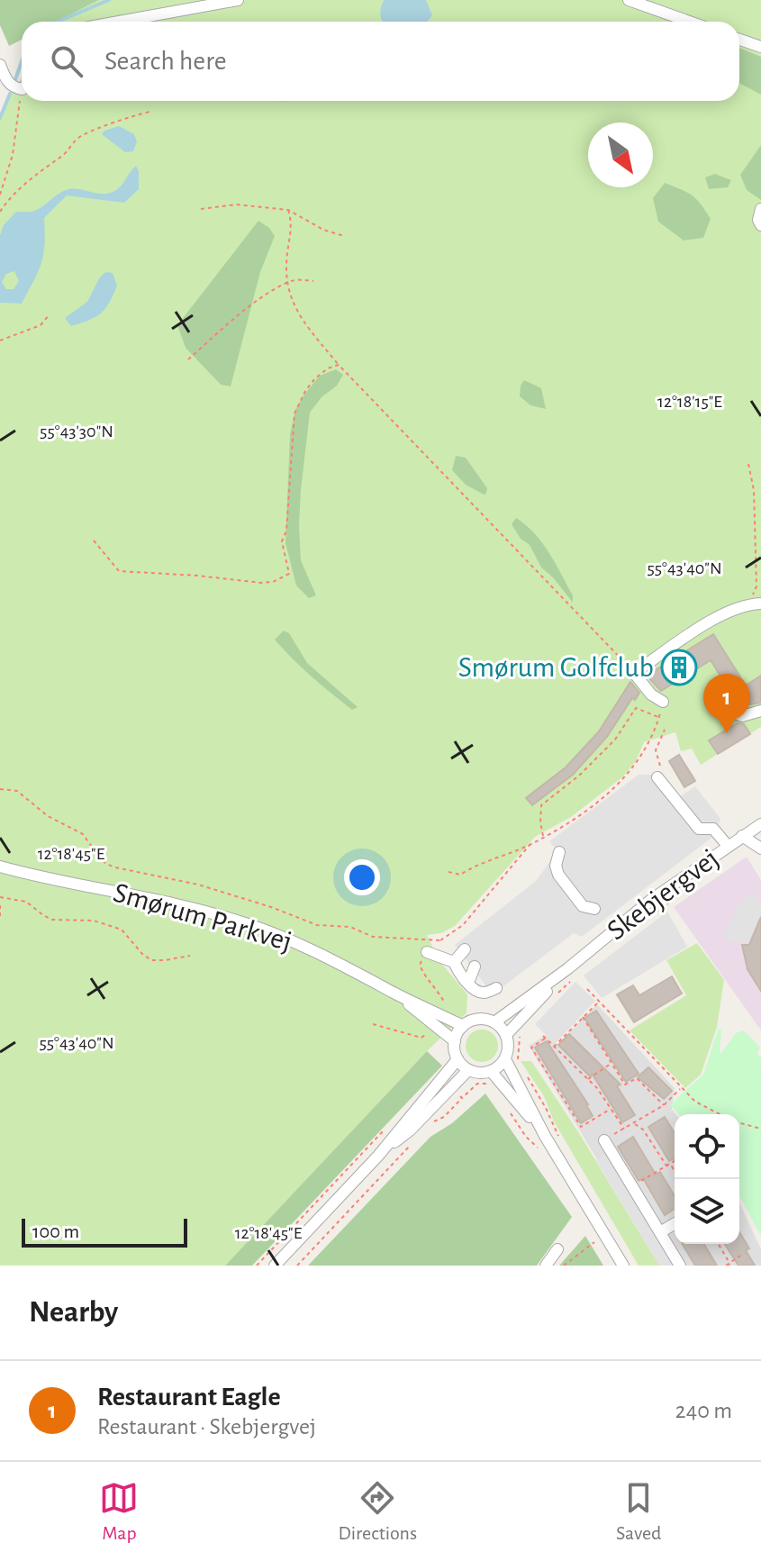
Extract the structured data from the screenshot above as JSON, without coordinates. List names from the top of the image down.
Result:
{
  "streets": {
    "street": ["Skebjergvej", "Smørum Parkvej"]
  },
  "crossings": [
    ["Skebjergvej", "Smørum Parkvej"]
  ],
  "places": {
    "building": ["Smørum Golfclub"]
  },
  "scale_bar": "100 m",
  "north": "bottom right",
  "page": {
    "search": "Search here",
    "pins": "1",
    "scale": "100 m",
    "heading": "Nearby",
    "list": [
      {
        "mark": "1",
        "name": "Restaurant Eagle",
        "note": "Restaurant · Skebjergvej",
        "value": "240 m"
      }
    ],
    "nav": ["Map", "Directions", "Saved"]
  },
  "coordinates": [
    "12°18'15\"E",
    "55°43'30\"N",
    "55°43'40\"N",
    "12°18'45\"E"
  ]
}
